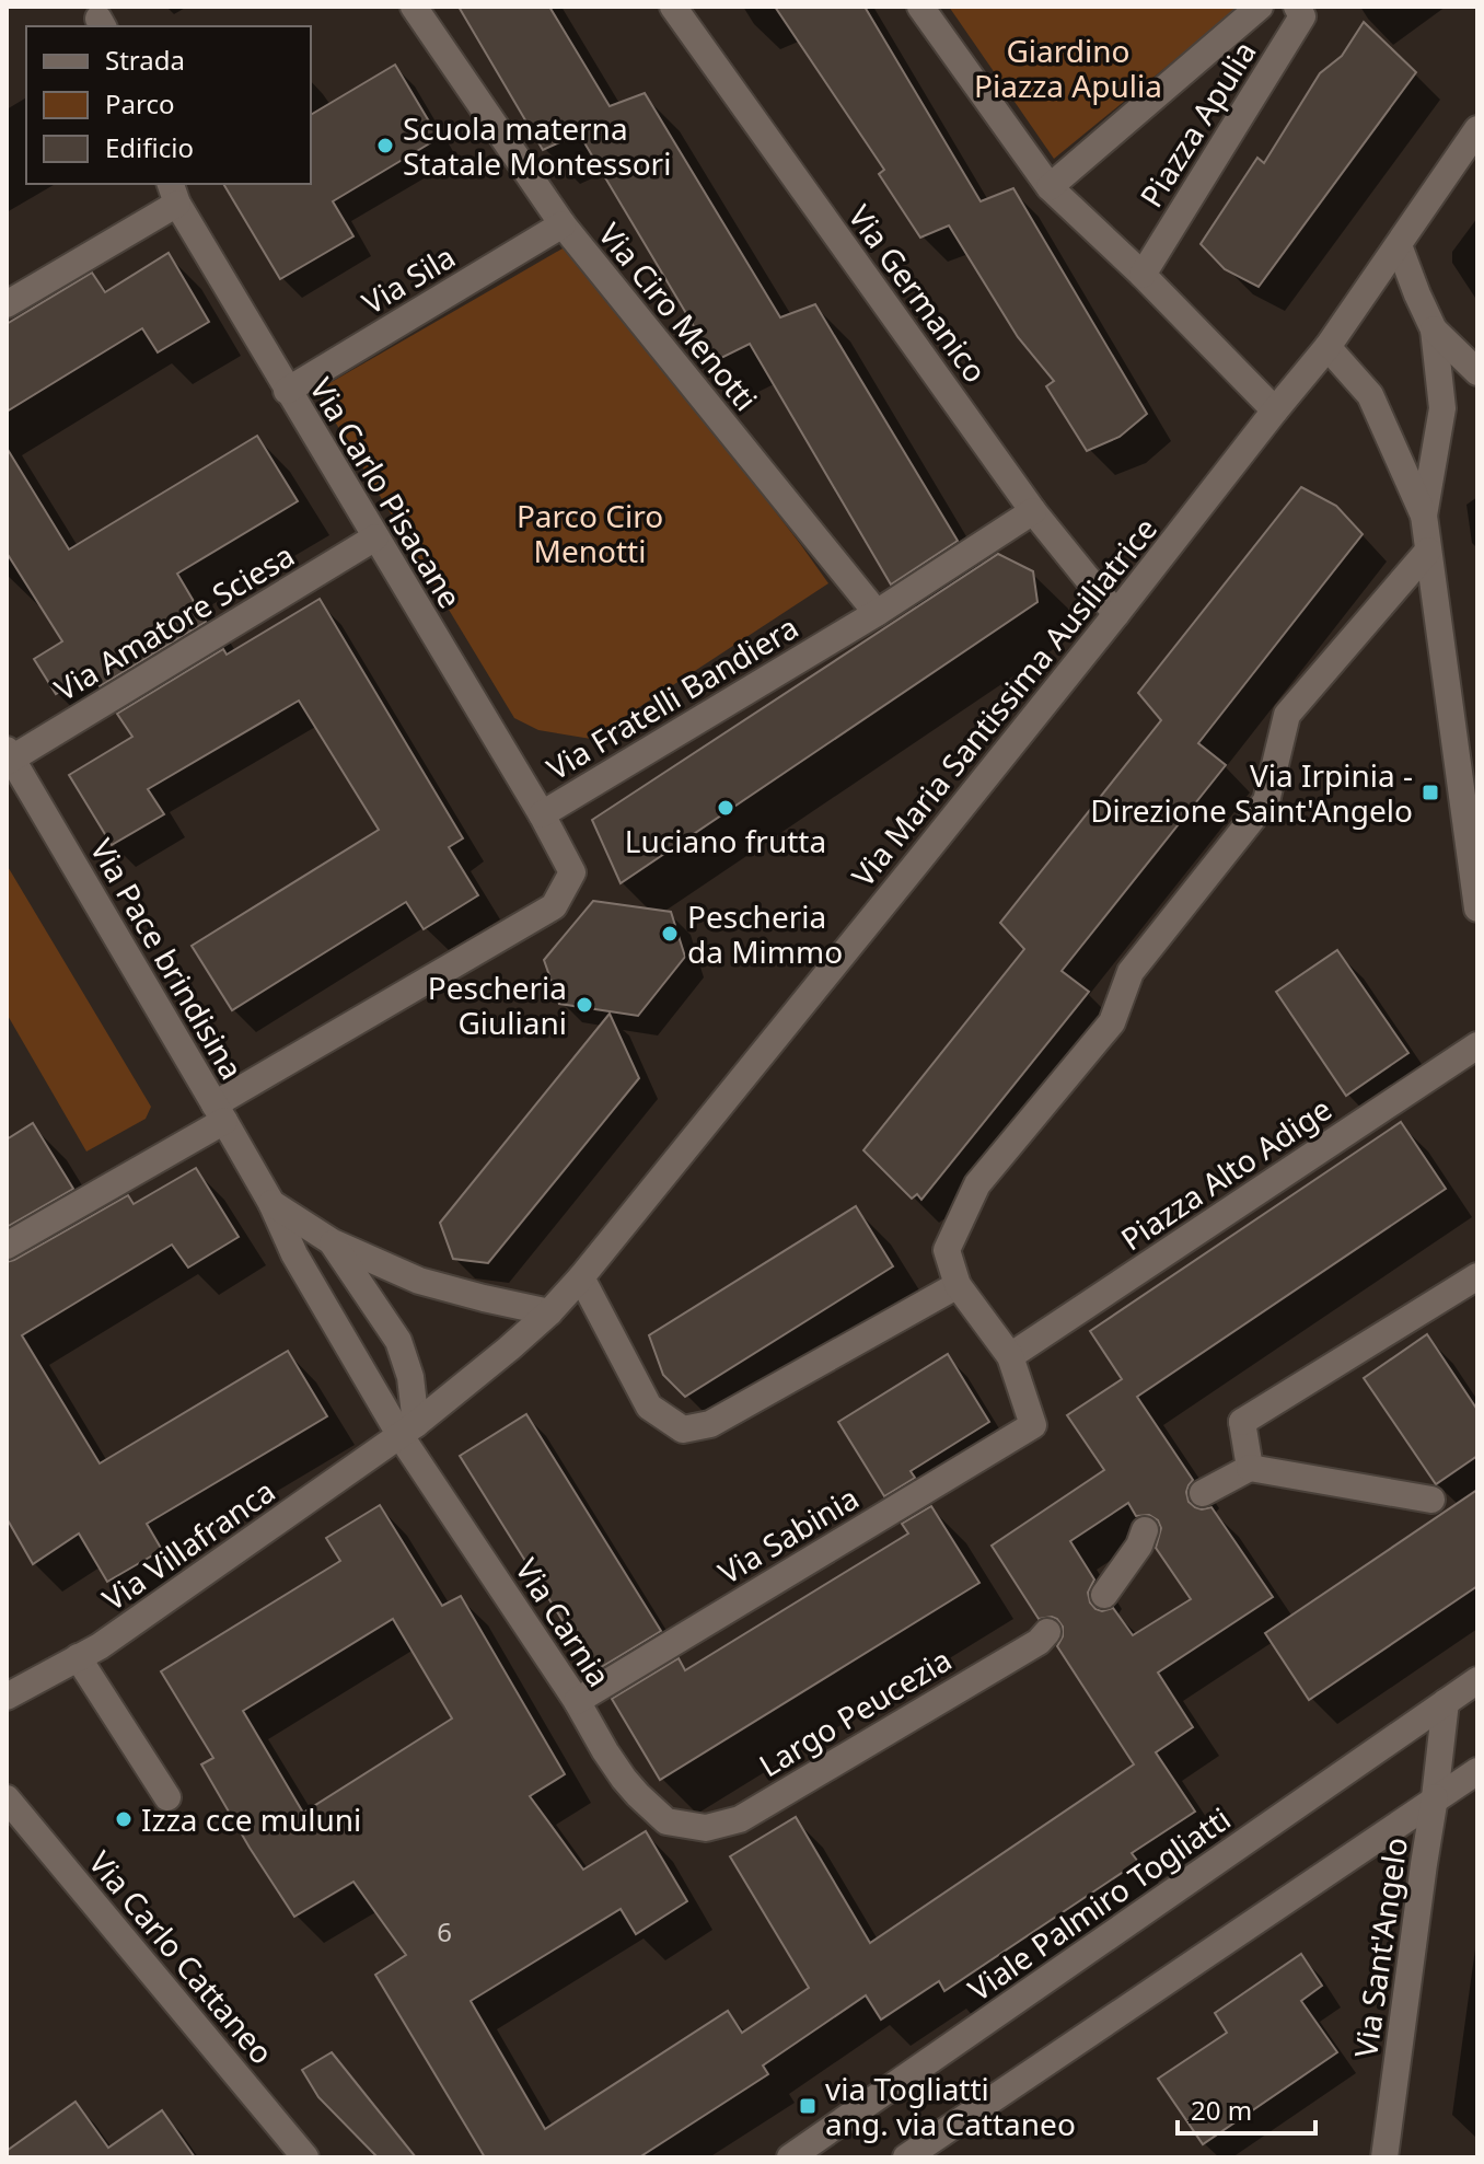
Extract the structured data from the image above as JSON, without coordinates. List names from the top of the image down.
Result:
{
  "streets": {
    "street": [
      "Piazza Apulia",
      "Via Sila",
      "Via Germanico",
      "Via Ciro Menotti",
      "Via Carlo Pisacane",
      "Via Amatore Sciesa",
      "Via Fratelli Bandiera",
      "Via Maria Santissima Ausiliatrice",
      "Via Pace brindisina",
      "Piazza Alto Adige",
      "Via Sabinia",
      "Via Villafranca",
      "Via Carnia",
      "Largo Peucezia",
      "Viale Palmiro Togliatti",
      "Via Sant'Angelo",
      "Via Carlo Cattaneo"
    ]
  },
  "crossings": [
    ["Via Sila", "Via Ciro Menotti"],
    ["Via Sila", "Via Carlo Pisacane"],
    ["Via Germanico", "Via Fratelli Bandiera"],
    ["Via Germanico", "Via Maria Santissima Ausiliatrice"],
    ["Via Ciro Menotti", "Via Fratelli Bandiera"],
    ["Via Carlo Pisacane", "Via Amatore Sciesa"],
    ["Via Carlo Pisacane", "Via Fratelli Bandiera"],
    ["Via Amatore Sciesa", "Via Pace brindisina"],
    ["Via Fratelli Bandiera", "Via Pace brindisina"],
    ["Via Maria Santissima Ausiliatrice", "Via Pace brindisina"],
    ["Via Maria Santissima Ausiliatrice", "Via Villafranca"],
    ["Via Maria Santissima Ausiliatrice", "Via Carnia"],
    ["Via Pace brindisina", "Via Villafranca"],
    ["Via Pace brindisina", "Via Carnia"],
    ["Piazza Alto Adige", "Via Sabinia"],
    ["Via Sabinia", "Via Carnia"],
    ["Via Villafranca", "Via Carnia"],
    ["Via Carnia", "Largo Peucezia"]
  ],
  "parks": ["Giardino Piazza Apulia", "Parco Ciro Menotti"],
  "places": {
    "other": [
      "Scuola materna Statale Montessori",
      "Luciano frutta",
      "Pescheria da Mimmo",
      "Pescheria Giuliani",
      "Izza cce muluni"
    ],
    "transit": ["Via Irpinia - Direzione Saint'Angelo", "via Togliatti ang. via Cattaneo"]
  },
  "house_numbers": ["6"],
  "legend": ["Strada", "Parco", "Edificio"],
  "scale_bar": "20 m"
}
